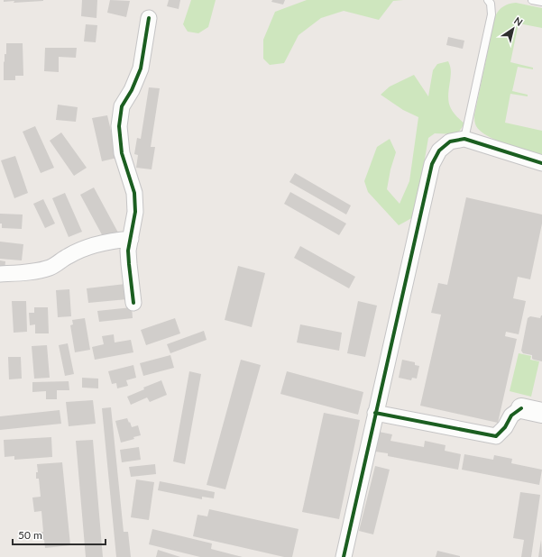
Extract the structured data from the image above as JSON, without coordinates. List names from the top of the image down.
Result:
{
  "scale_bar": "50 m",
  "north": "top right"
}
